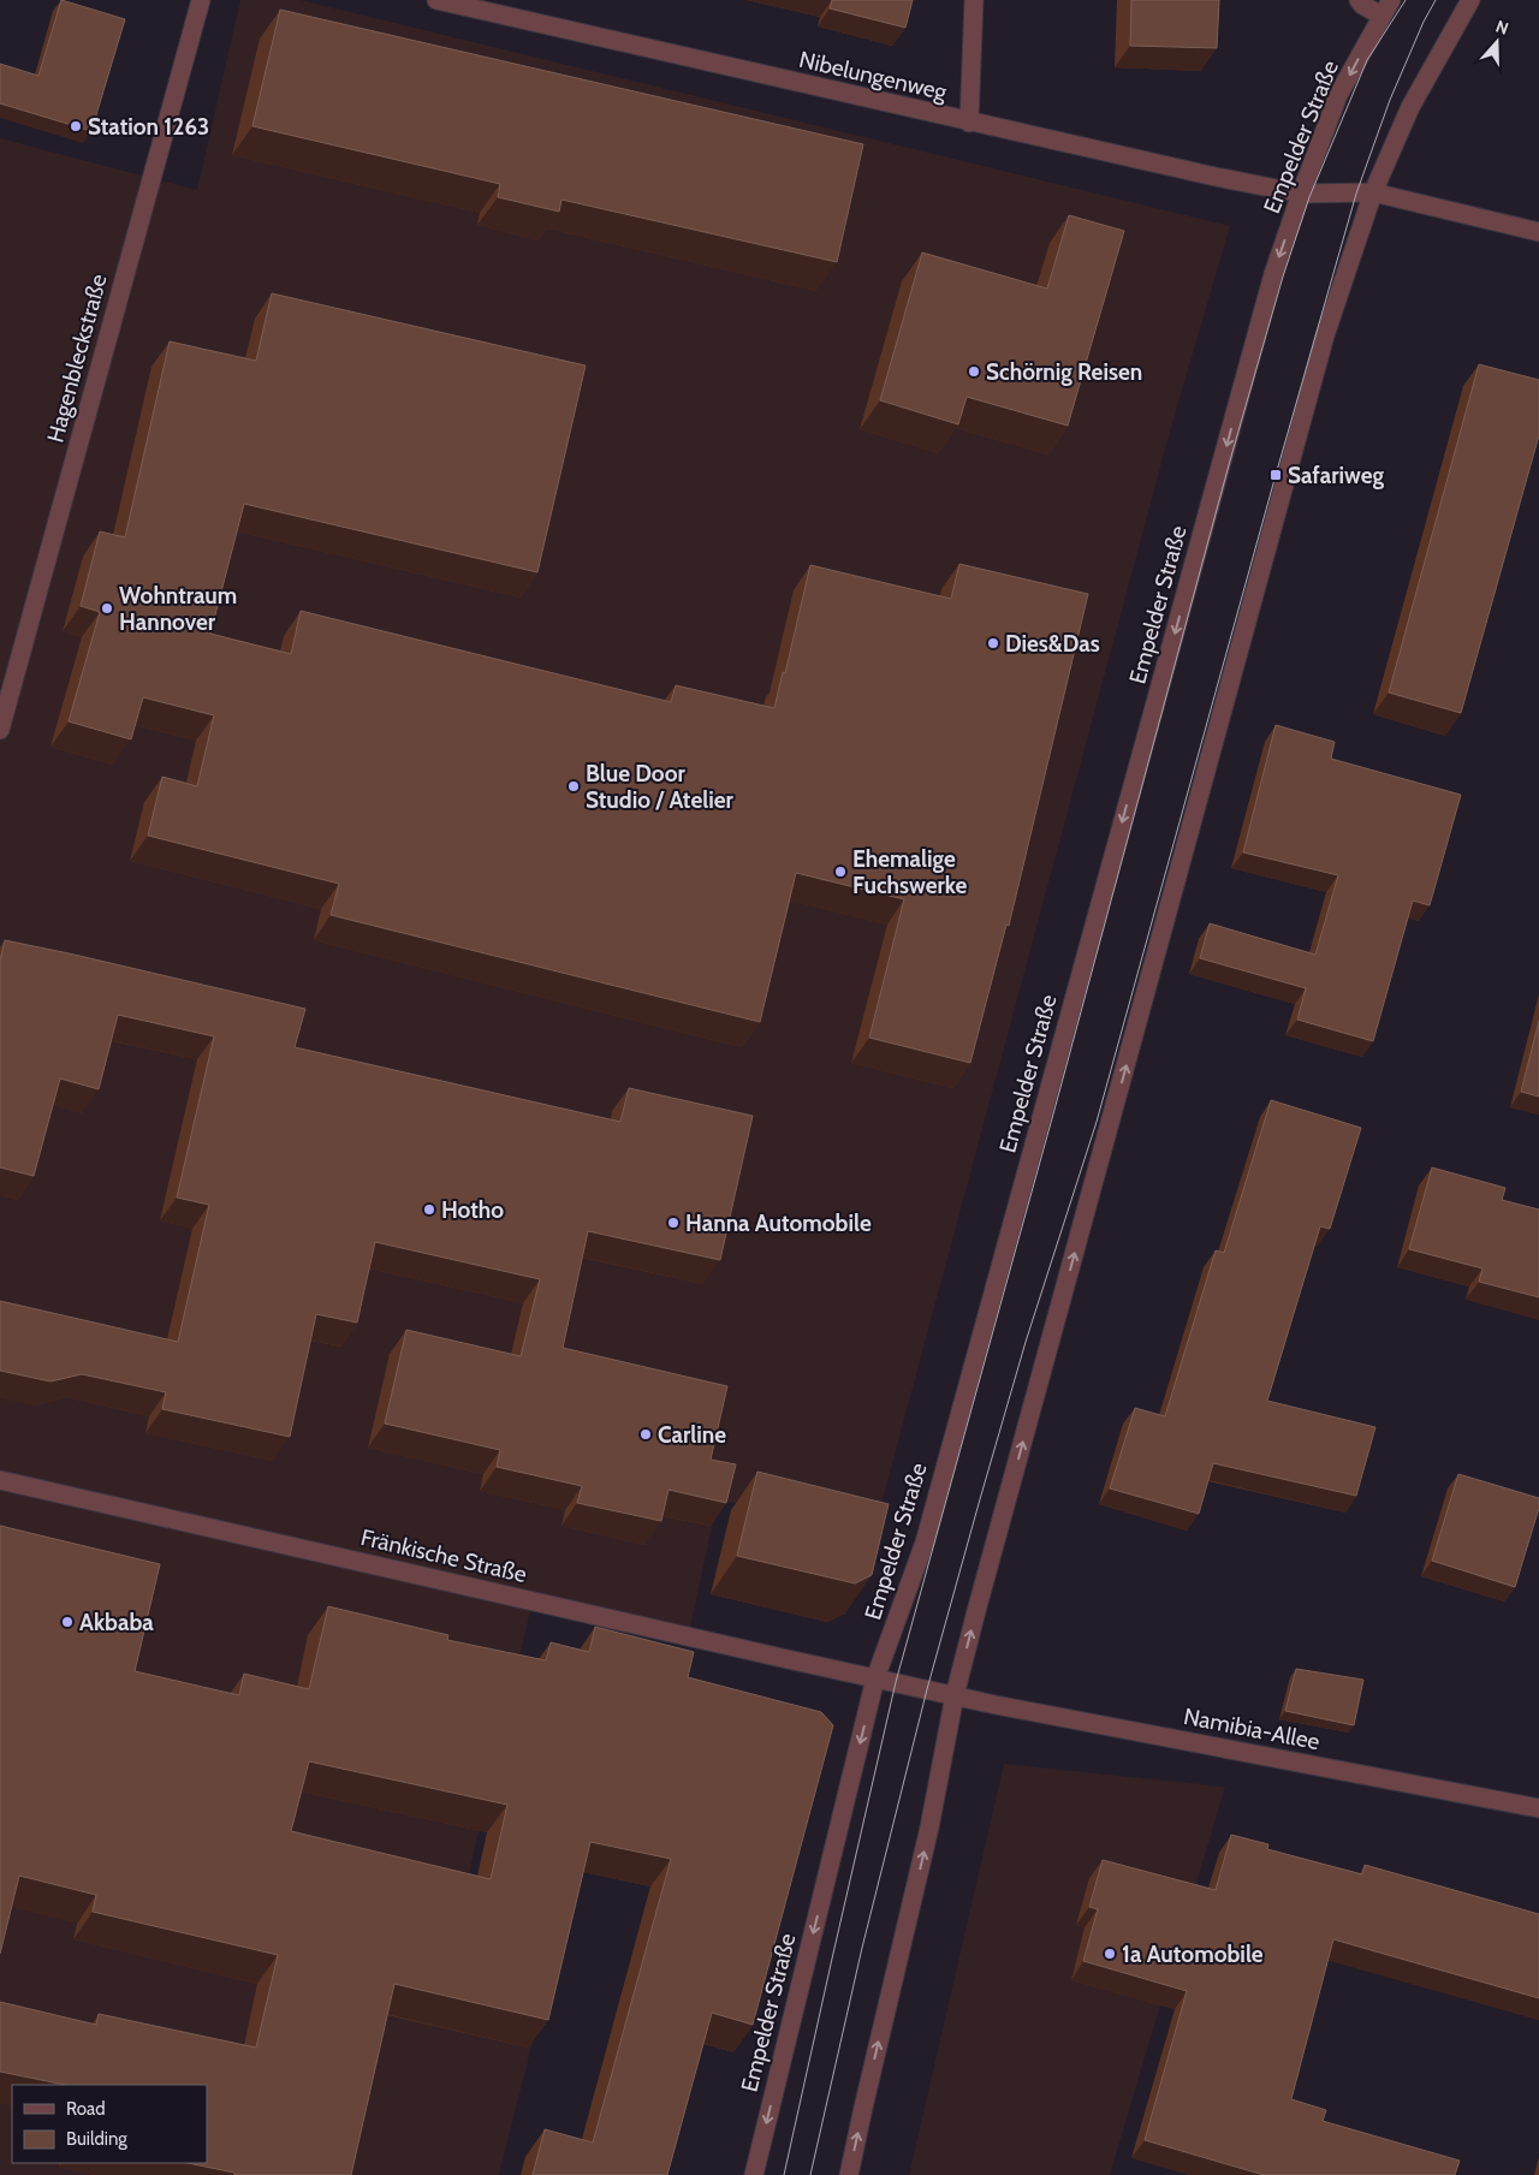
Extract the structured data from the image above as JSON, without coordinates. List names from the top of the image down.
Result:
{
  "streets": {
    "street": [
      "Nibelungenweg",
      "Empelder Straße",
      "Hagenbleckstraße",
      "Fränkische Straße",
      "Namibia-Allee"
    ]
  },
  "crossings": [
    ["Nibelungenweg", "Empelder Straße"],
    ["Empelder Straße", "Fränkische Straße"],
    ["Fränkische Straße", "Namibia-Allee"]
  ],
  "places": {
    "other": [
      "Station 1263",
      "Schörnig Reisen",
      "Wohntraum Hannover",
      "Dies&Das",
      "Blue Door Studio / Atelier",
      "Ehemalige Fuchswerke",
      "Hotho",
      "Hanna Automobile",
      "Carline",
      "Akbaba",
      "1a Automobile"
    ],
    "transit": ["Safariweg"]
  },
  "legend": ["Road", "Building"],
  "north": "top"
}
